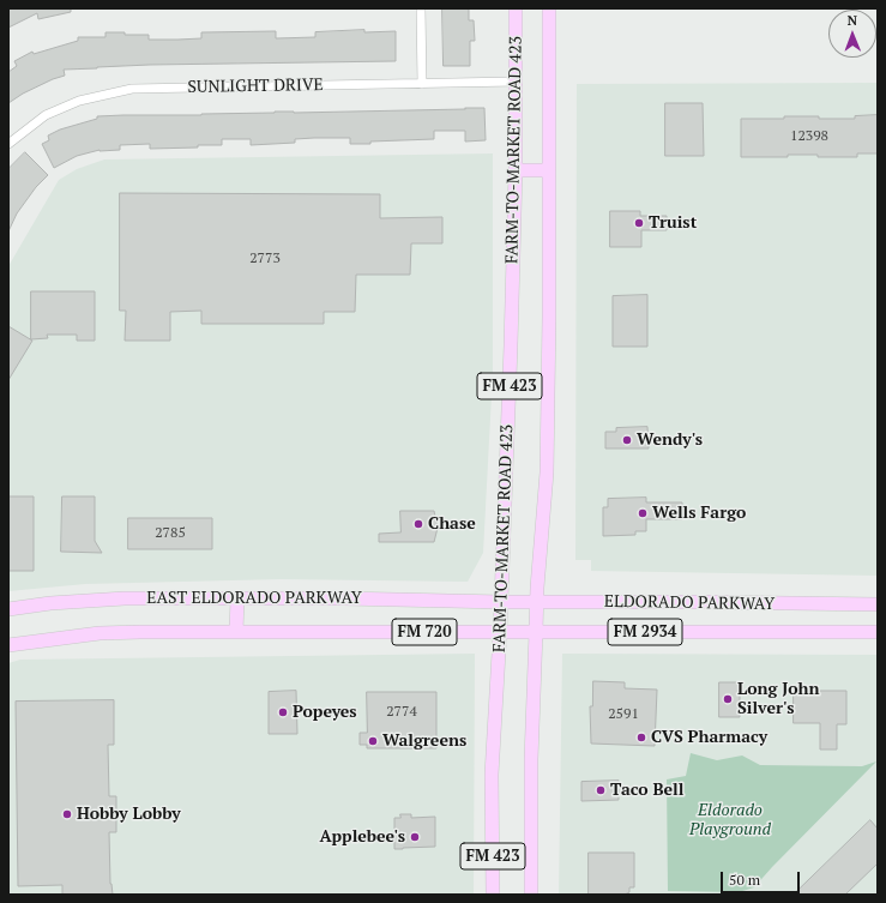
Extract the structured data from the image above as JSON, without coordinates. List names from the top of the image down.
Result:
{
  "streets": {
    "main road": [
      "FARM-TO-MARKET ROAD 423",
      "FM 423",
      "EAST ELDORADO PARKWAY",
      "ELDORADO PARKWAY",
      "FM 720",
      "FM 2934"
    ],
    "street": ["SUNLIGHT DRIVE"]
  },
  "crossings": [
    ["SUNLIGHT DRIVE", "FARM-TO-MARKET ROAD 423"],
    ["FARM-TO-MARKET ROAD 423", "EAST ELDORADO PARKWAY"],
    ["FARM-TO-MARKET ROAD 423", "ELDORADO PARKWAY"],
    ["EAST ELDORADO PARKWAY", "ELDORADO PARKWAY"]
  ],
  "parks": ["Eldorado Playground"],
  "places": [
    "Truist",
    "Wendy's",
    "Wells Fargo",
    "Chase",
    "Long John Silver's",
    "Popeyes",
    "CVS Pharmacy",
    "Walgreens",
    "Taco Bell",
    "Hobby Lobby",
    "Applebee's"
  ],
  "house_numbers": [
    "12398",
    "2773",
    "2785",
    "2774",
    "2591"
  ],
  "scale_bar": "50 m",
  "north": "top"
}
